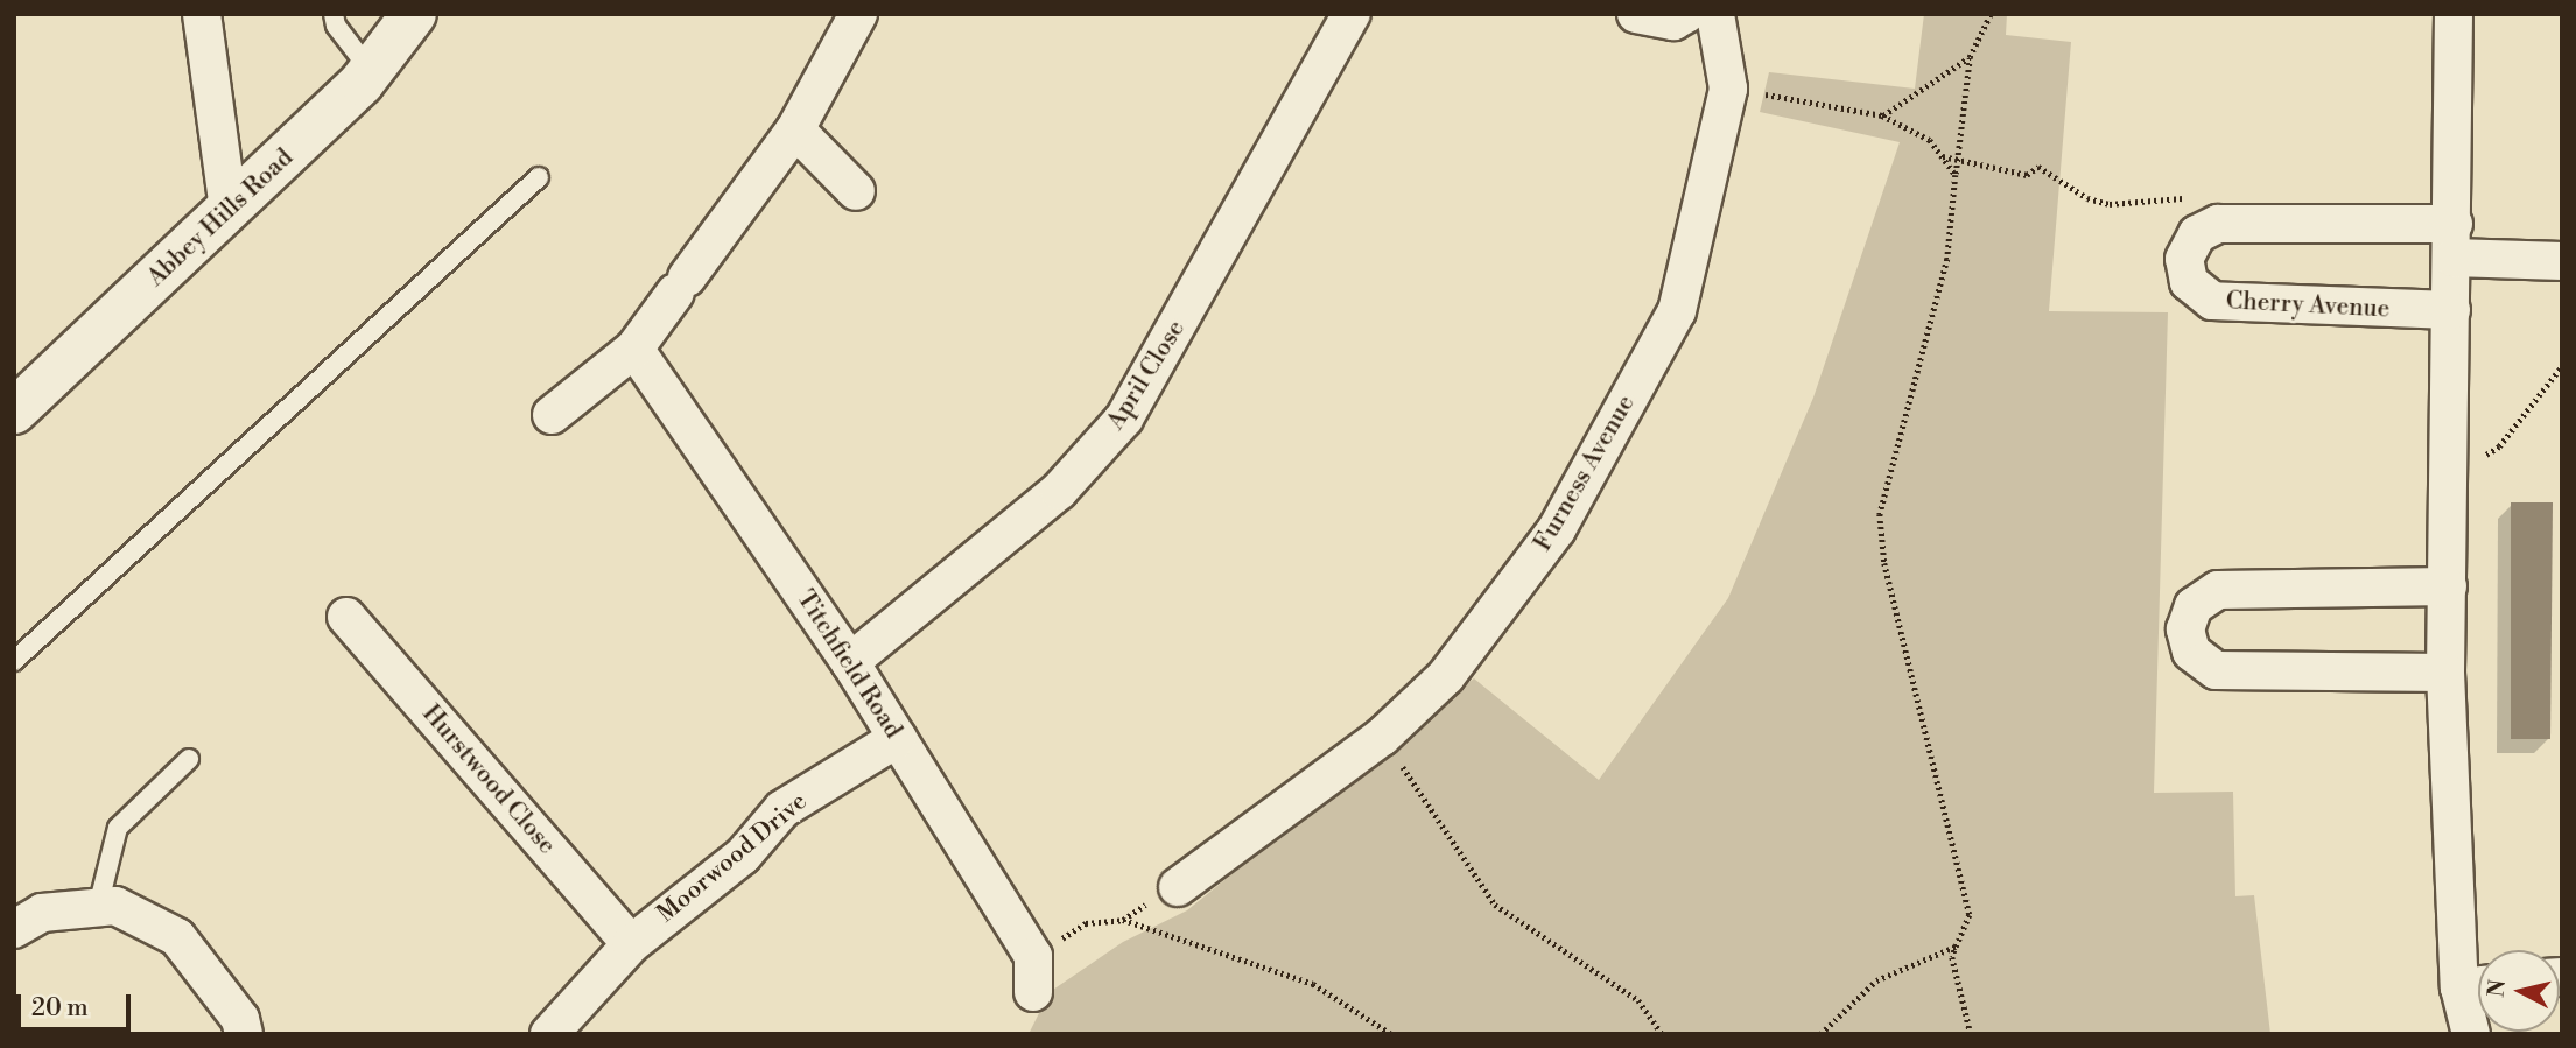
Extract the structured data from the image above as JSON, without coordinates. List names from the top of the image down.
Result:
{
  "streets": {
    "main road": ["Abbey Hills Road"],
    "street": [
      "Cherry Avenue",
      "April Close",
      "Furness Avenue",
      "Titchfield Road",
      "Hurstwood Close",
      "Moorwood Drive"
    ]
  },
  "crossings": [
    ["April Close", "Titchfield Road"],
    ["Titchfield Road", "Moorwood Drive"],
    ["Hurstwood Close", "Moorwood Drive"]
  ],
  "scale_bar": "20 m",
  "north": "left"
}
